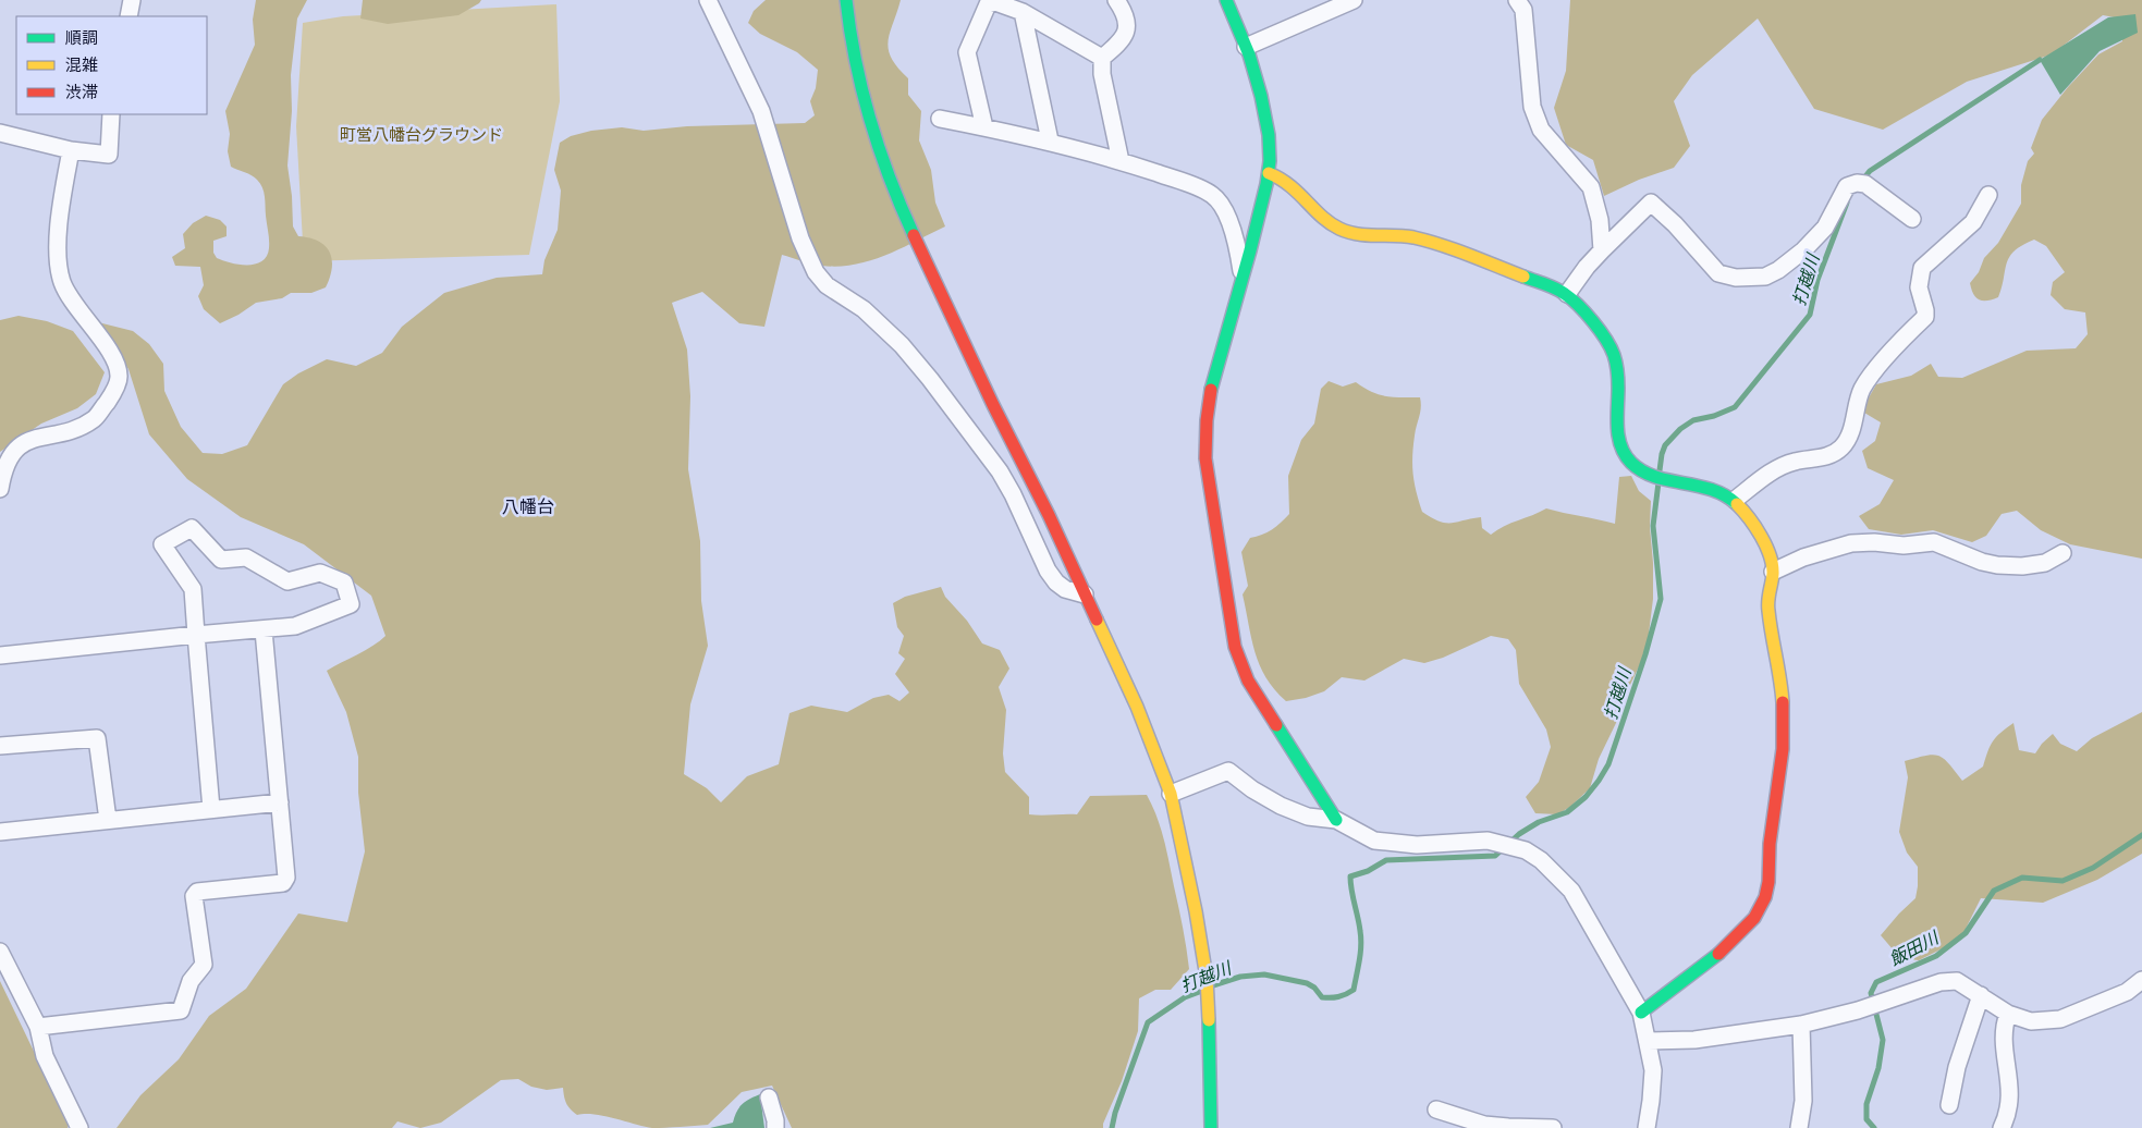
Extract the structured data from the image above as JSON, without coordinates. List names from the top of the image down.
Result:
{
  "districts": ["八幡台"],
  "water": ["打越川", "飯田川"],
  "parks": ["町営八幡台グラウンド"],
  "legend": ["順調", "混雑", "渋滞"]
}
